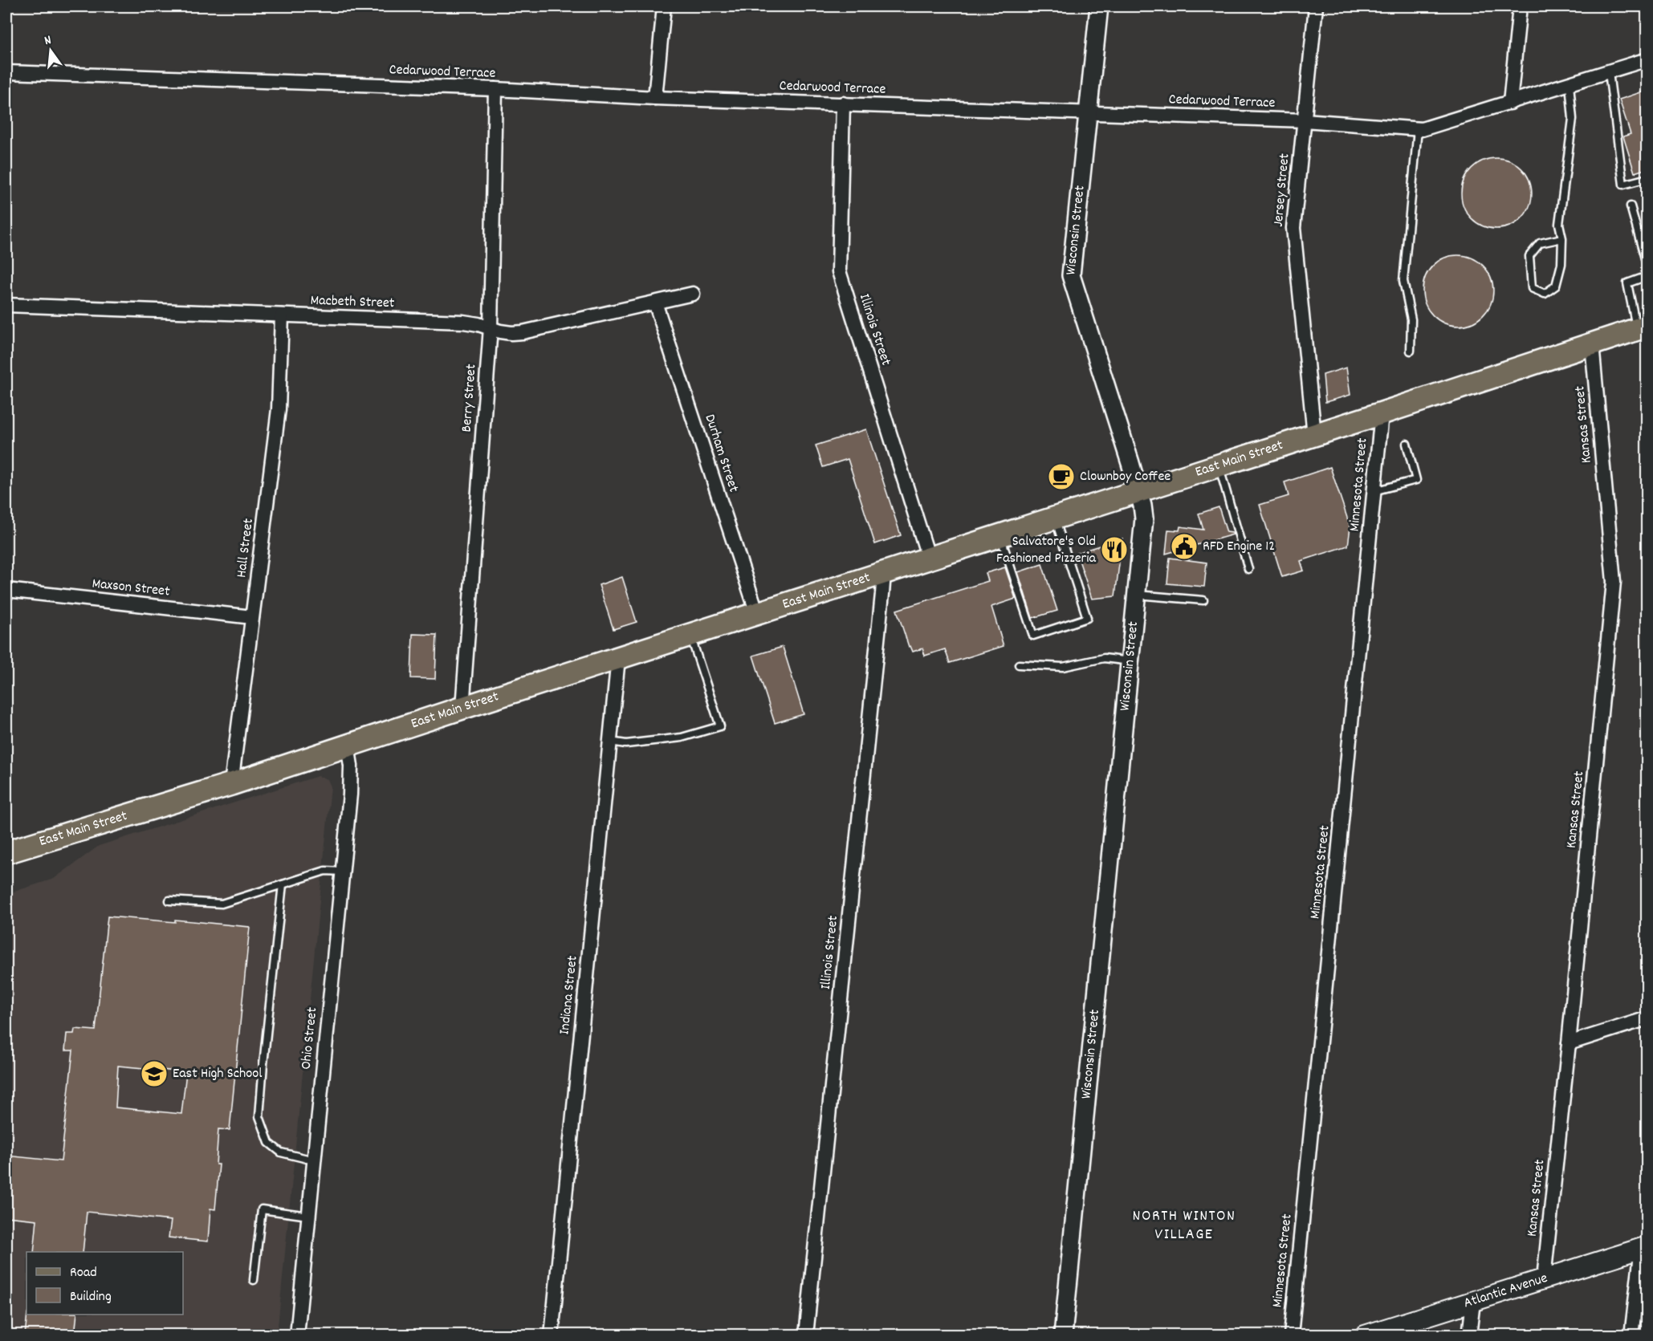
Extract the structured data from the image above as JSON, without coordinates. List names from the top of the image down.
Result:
{
  "streets": {
    "main road": ["East Main Street", "Atlantic Avenue"],
    "street": [
      "Cedarwood Terrace",
      "Jersey Street",
      "Wisconsin Street",
      "Macbeth Street",
      "Illinois Street",
      "Berry Street",
      "Kansas Street",
      "Durham Street",
      "Minnesota Street",
      "Hall Street",
      "Maxson Street",
      "Indiana Street",
      "Ohio Street"
    ]
  },
  "crossings": [
    ["Cedarwood Terrace", "Jersey Street"],
    ["Cedarwood Terrace", "Wisconsin Street"],
    ["Cedarwood Terrace", "Illinois Street"],
    ["Cedarwood Terrace", "Berry Street"],
    ["Jersey Street", "East Main Street"],
    ["Wisconsin Street", "East Main Street"],
    ["Macbeth Street", "Berry Street"],
    ["Macbeth Street", "Durham Street"],
    ["Macbeth Street", "Hall Street"],
    ["Illinois Street", "East Main Street"],
    ["Berry Street", "East Main Street"],
    ["Kansas Street", "East Main Street"],
    ["Kansas Street", "Atlantic Avenue"],
    ["Durham Street", "East Main Street"],
    ["East Main Street", "Minnesota Street"],
    ["East Main Street", "Hall Street"],
    ["East Main Street", "Indiana Street"],
    ["East Main Street", "Ohio Street"],
    ["Hall Street", "Maxson Street"]
  ],
  "districts": ["NORTH WINTON VILLAGE"],
  "places": {
    "cafe": ["Clownboy Coffee"],
    "public building": ["RFD Engine 12"],
    "restaurant": ["Salvatore's Old Fashioned Pizzeria"],
    "school or university": ["East High School"]
  },
  "legend": ["Road", "Building"],
  "north": "top"
}
